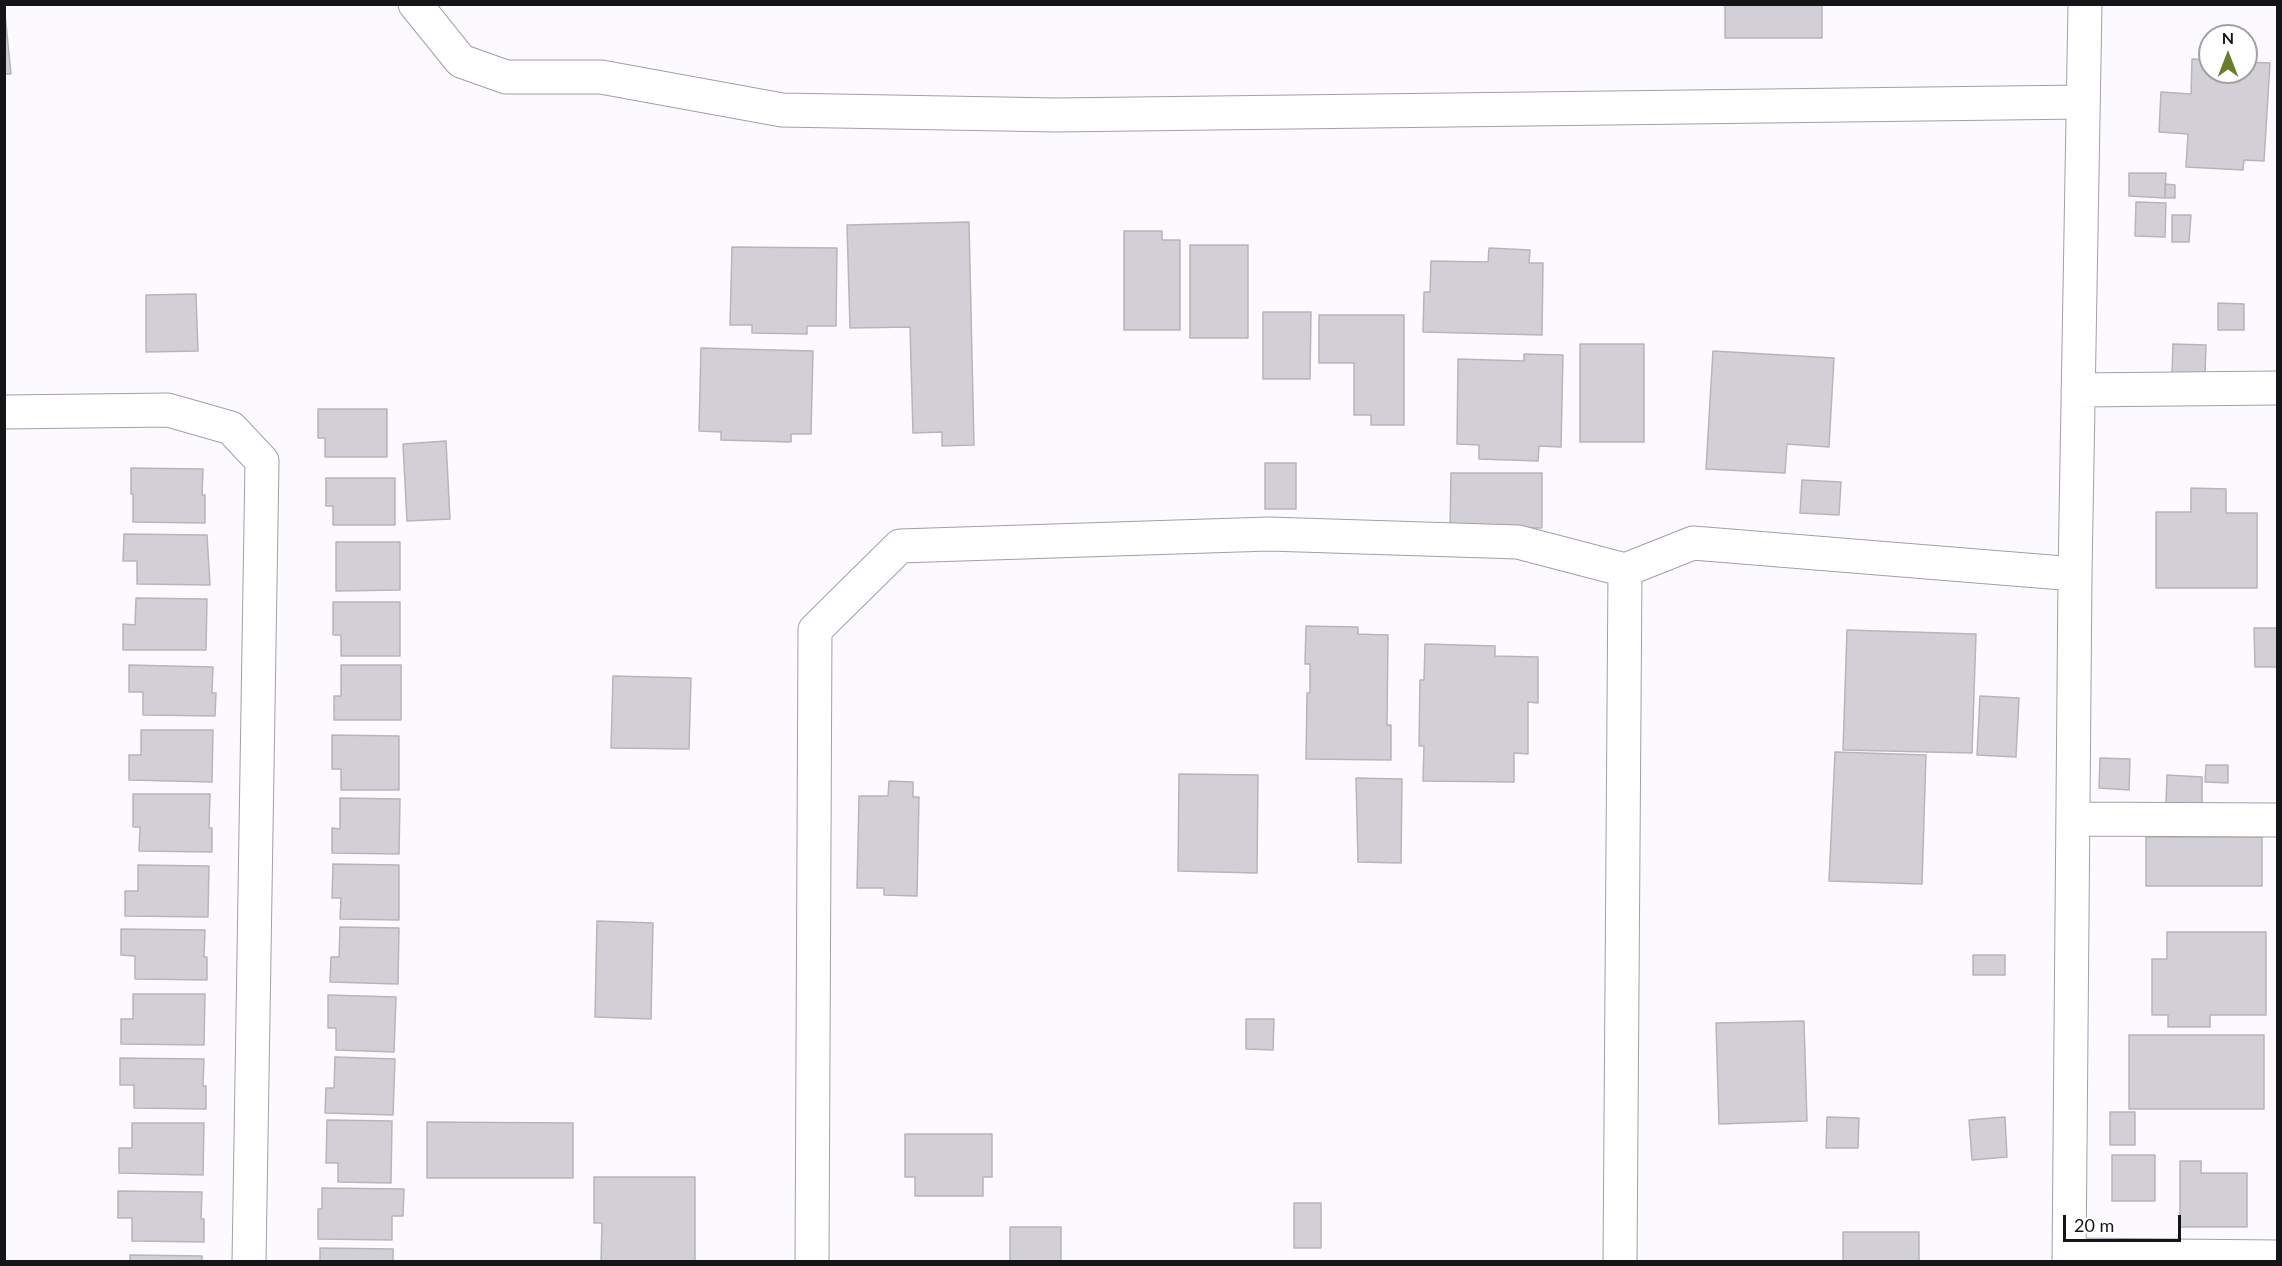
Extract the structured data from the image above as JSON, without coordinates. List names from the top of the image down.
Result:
{
  "scale_bar": "20 m",
  "north": "top"
}
